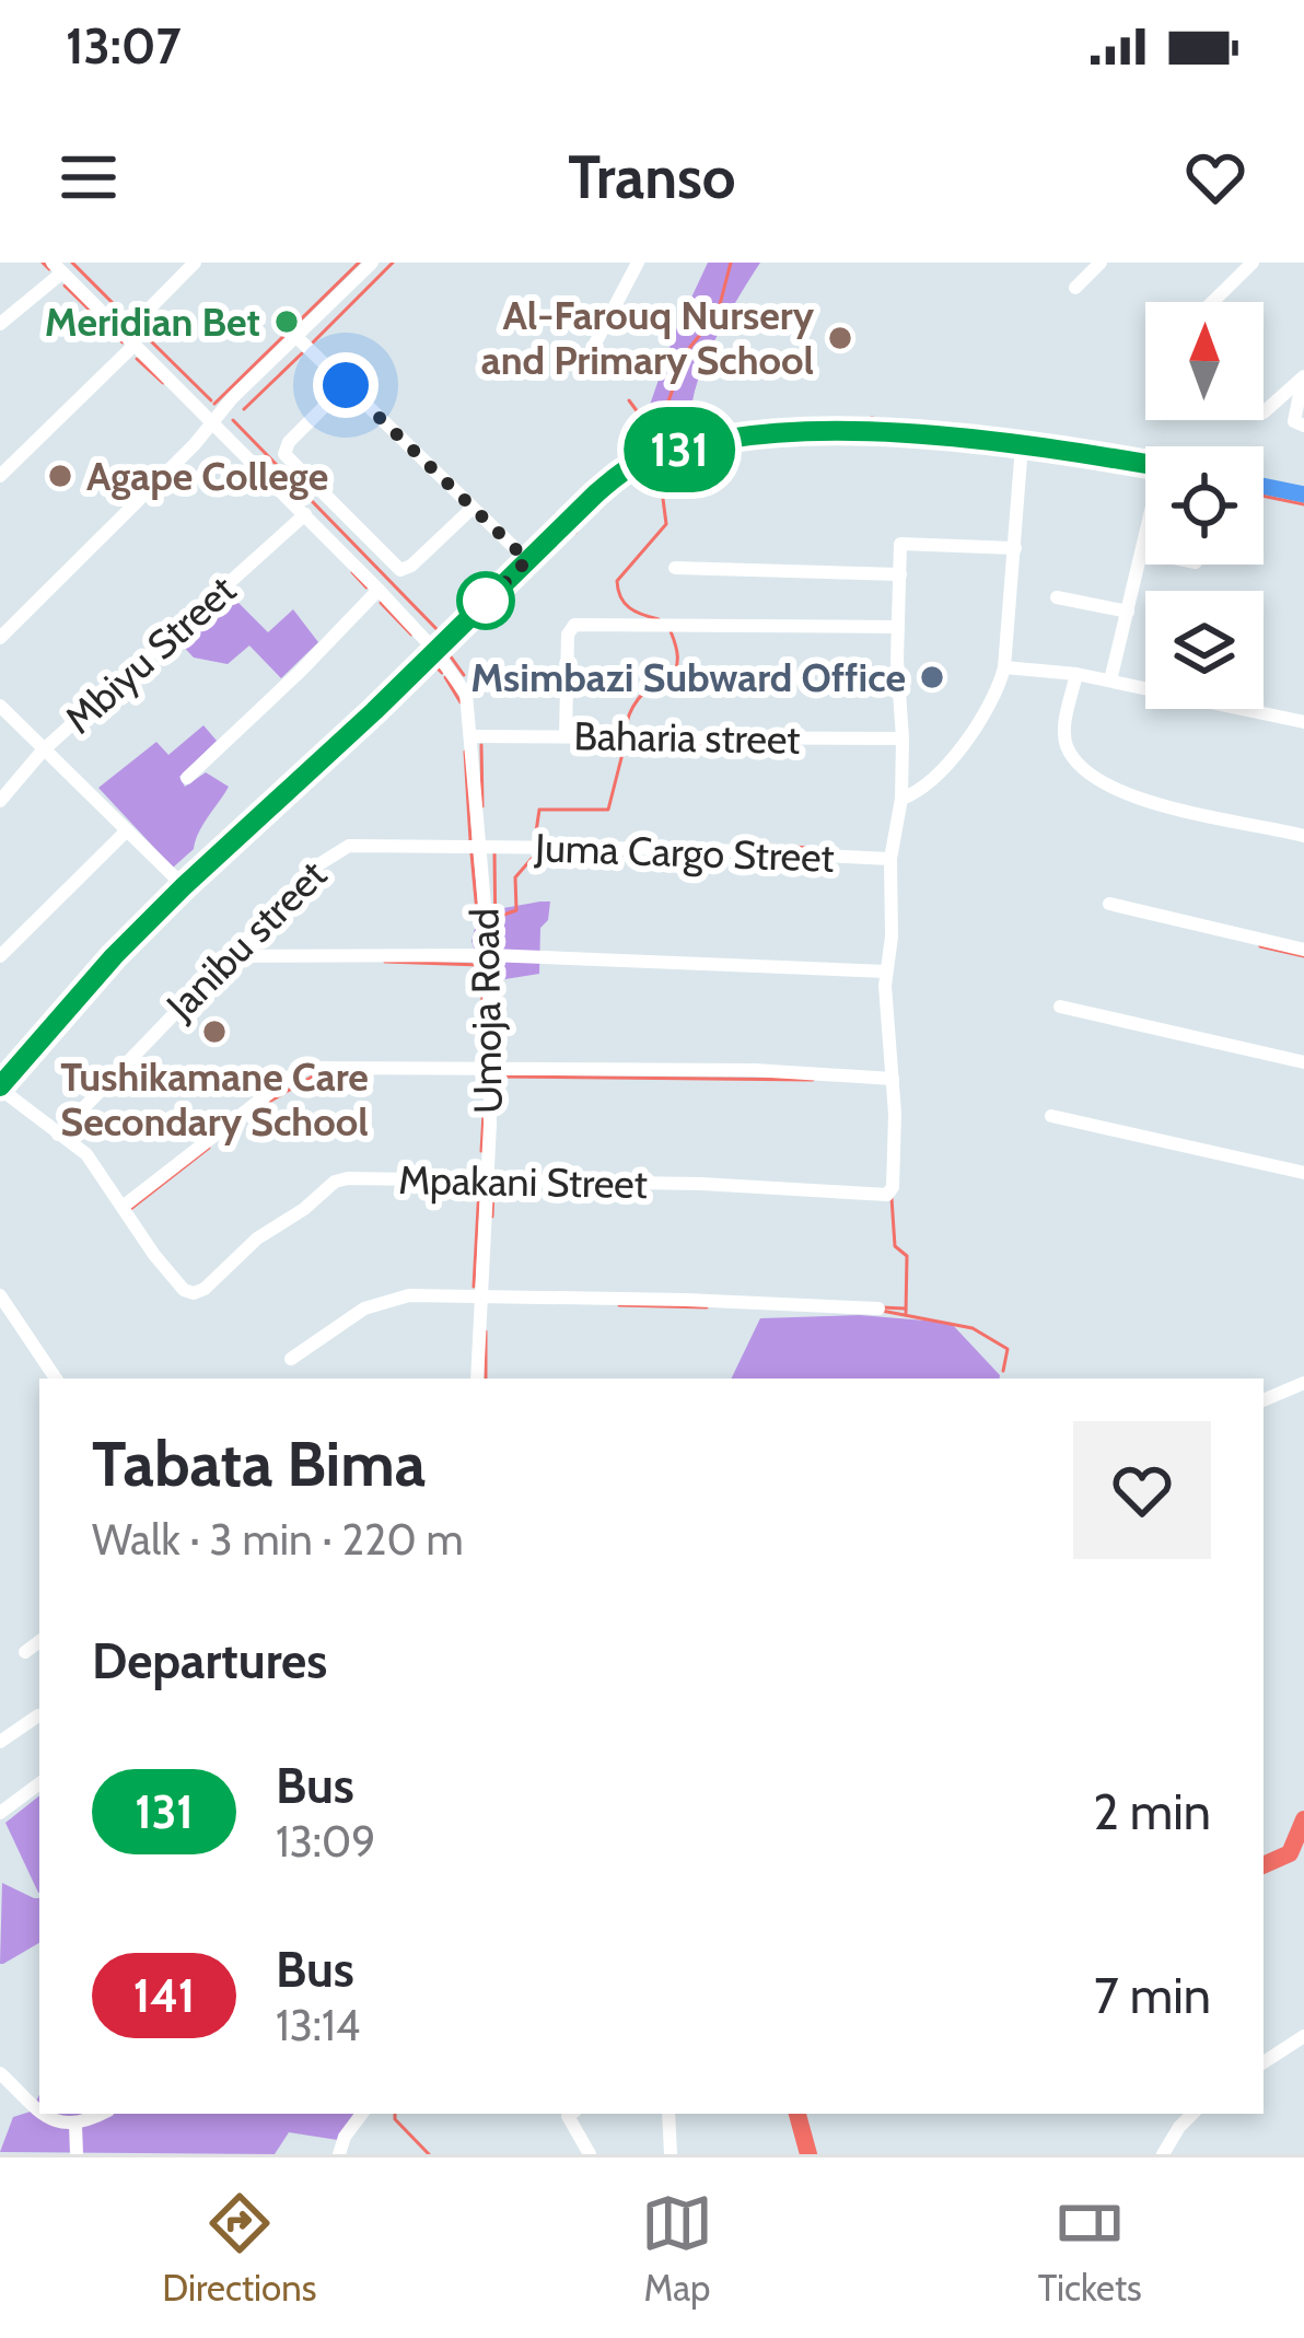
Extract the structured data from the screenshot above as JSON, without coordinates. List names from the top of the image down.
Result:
{
  "streets": {
    "street": [
      "Mbiyu Street",
      "Baharia street",
      "Juma Cargo Street",
      "Janibu street",
      "Umoja Road",
      "Mpakani Street"
    ]
  },
  "crossings": [
    ["Mbiyu Street", "Umoja Road"],
    ["Baharia street", "Umoja Road"],
    ["Juma Cargo Street", "Janibu street"],
    ["Juma Cargo Street", "Umoja Road"],
    ["Janibu street", "Umoja Road"],
    ["Umoja Road", "Mpakani Street"]
  ],
  "places": [
    "Meridian Bet",
    "Al-Farouq Nursery and Primary School",
    "Agape College",
    "Msimbazi Subward Office",
    "Tushikamane Care Secondary School"
  ],
  "lines": ["bus line 131"],
  "north": "top",
  "page": {
    "status": "13:07",
    "header": "Transo",
    "on_map": "131",
    "heading": [
      ["Tabata Bima", "Walk · 3 min · 220 m"],
      "Departures"
    ],
    "list": [
      {
        "mark": "131",
        "name": "Bus",
        "note": "13:09",
        "value": "2 min"
      },
      {
        "mark": "141",
        "name": "Bus",
        "note": "13:14",
        "value": "7 min"
      }
    ],
    "tabs": ["Directions", "Map", "Tickets"]
  }
}
